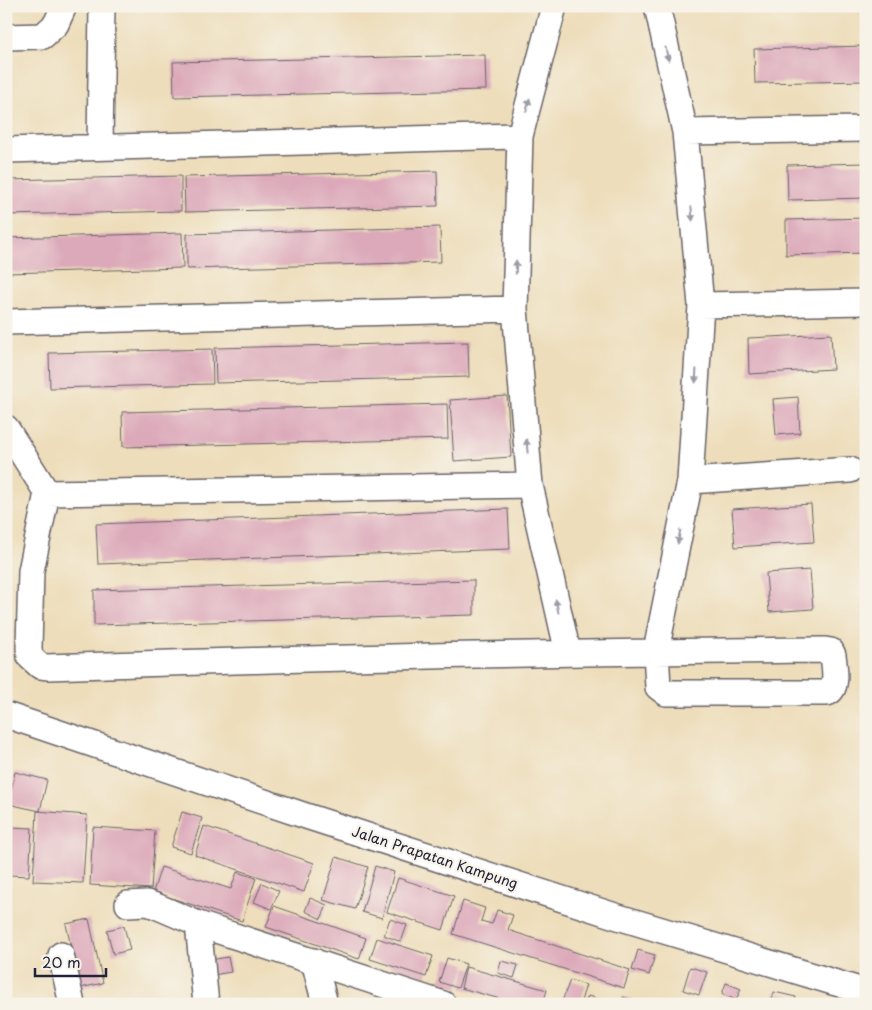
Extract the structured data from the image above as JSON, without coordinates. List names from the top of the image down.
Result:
{
  "streets": {
    "street": ["Jalan Prapatan Kampung"]
  },
  "scale_bar": "20 m"
}
